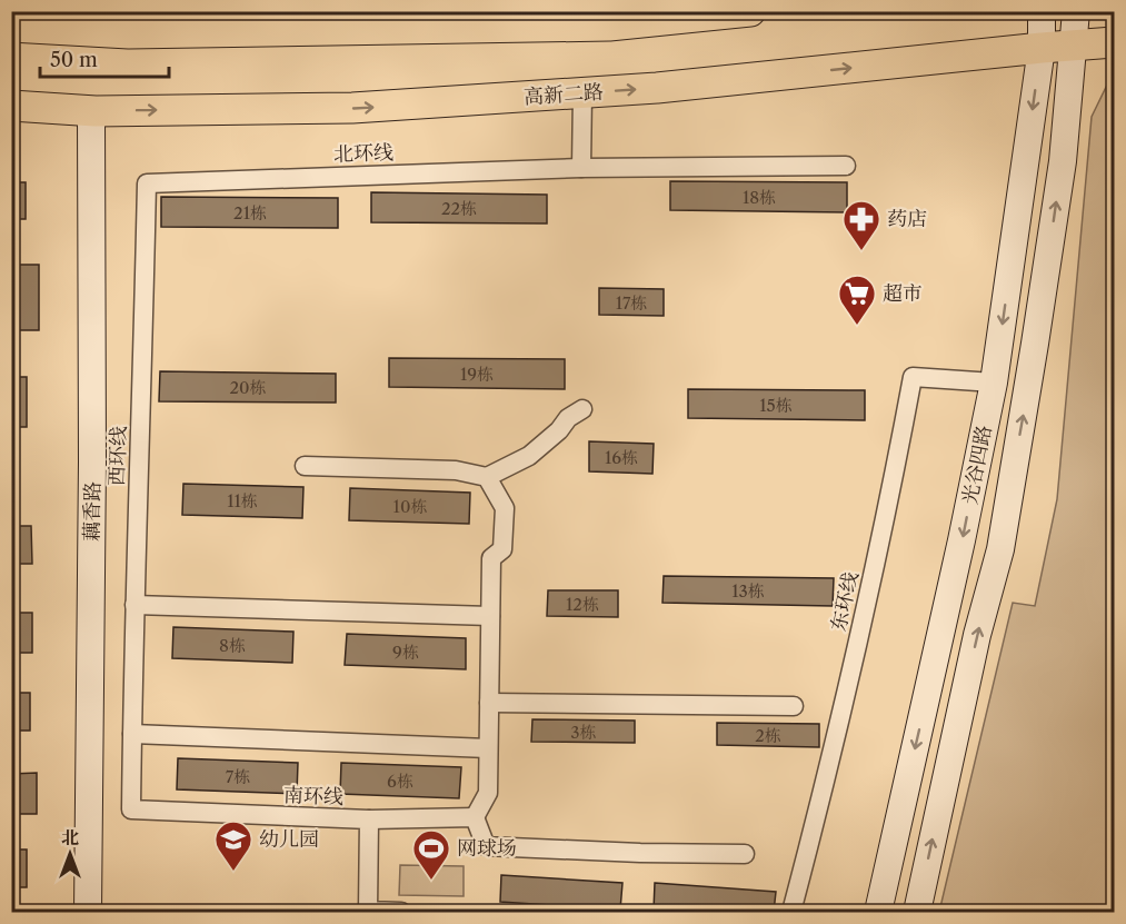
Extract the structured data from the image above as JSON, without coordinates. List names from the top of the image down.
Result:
{
  "streets": {
    "main road": ["高新二路", "光谷四路", "藕香路"],
    "street": [
      "北环线",
      "西环线",
      "东环线",
      "南环线"
    ]
  },
  "crossings": [
    ["高新二路", "光谷四路"],
    ["高新二路", "藕香路"],
    ["北环线", "西环线"],
    ["西环线", "南环线"],
    ["光谷四路", "东环线"]
  ],
  "places": {
    "pharmacy": ["药店"],
    "supermarket": ["超市"],
    "school or university": ["幼儿园"],
    "sports": ["网球场"]
  },
  "house_numbers": [
    "18栋",
    "22栋",
    "21栋",
    "17栋",
    "19栋",
    "20栋",
    "15栋",
    "16栋",
    "11栋",
    "10栋",
    "13栋",
    "12栋",
    "8栋",
    "9栋",
    "3栋",
    "2栋",
    "7栋",
    "6栋"
  ],
  "scale_bar": "50 m",
  "north": "top"
}
